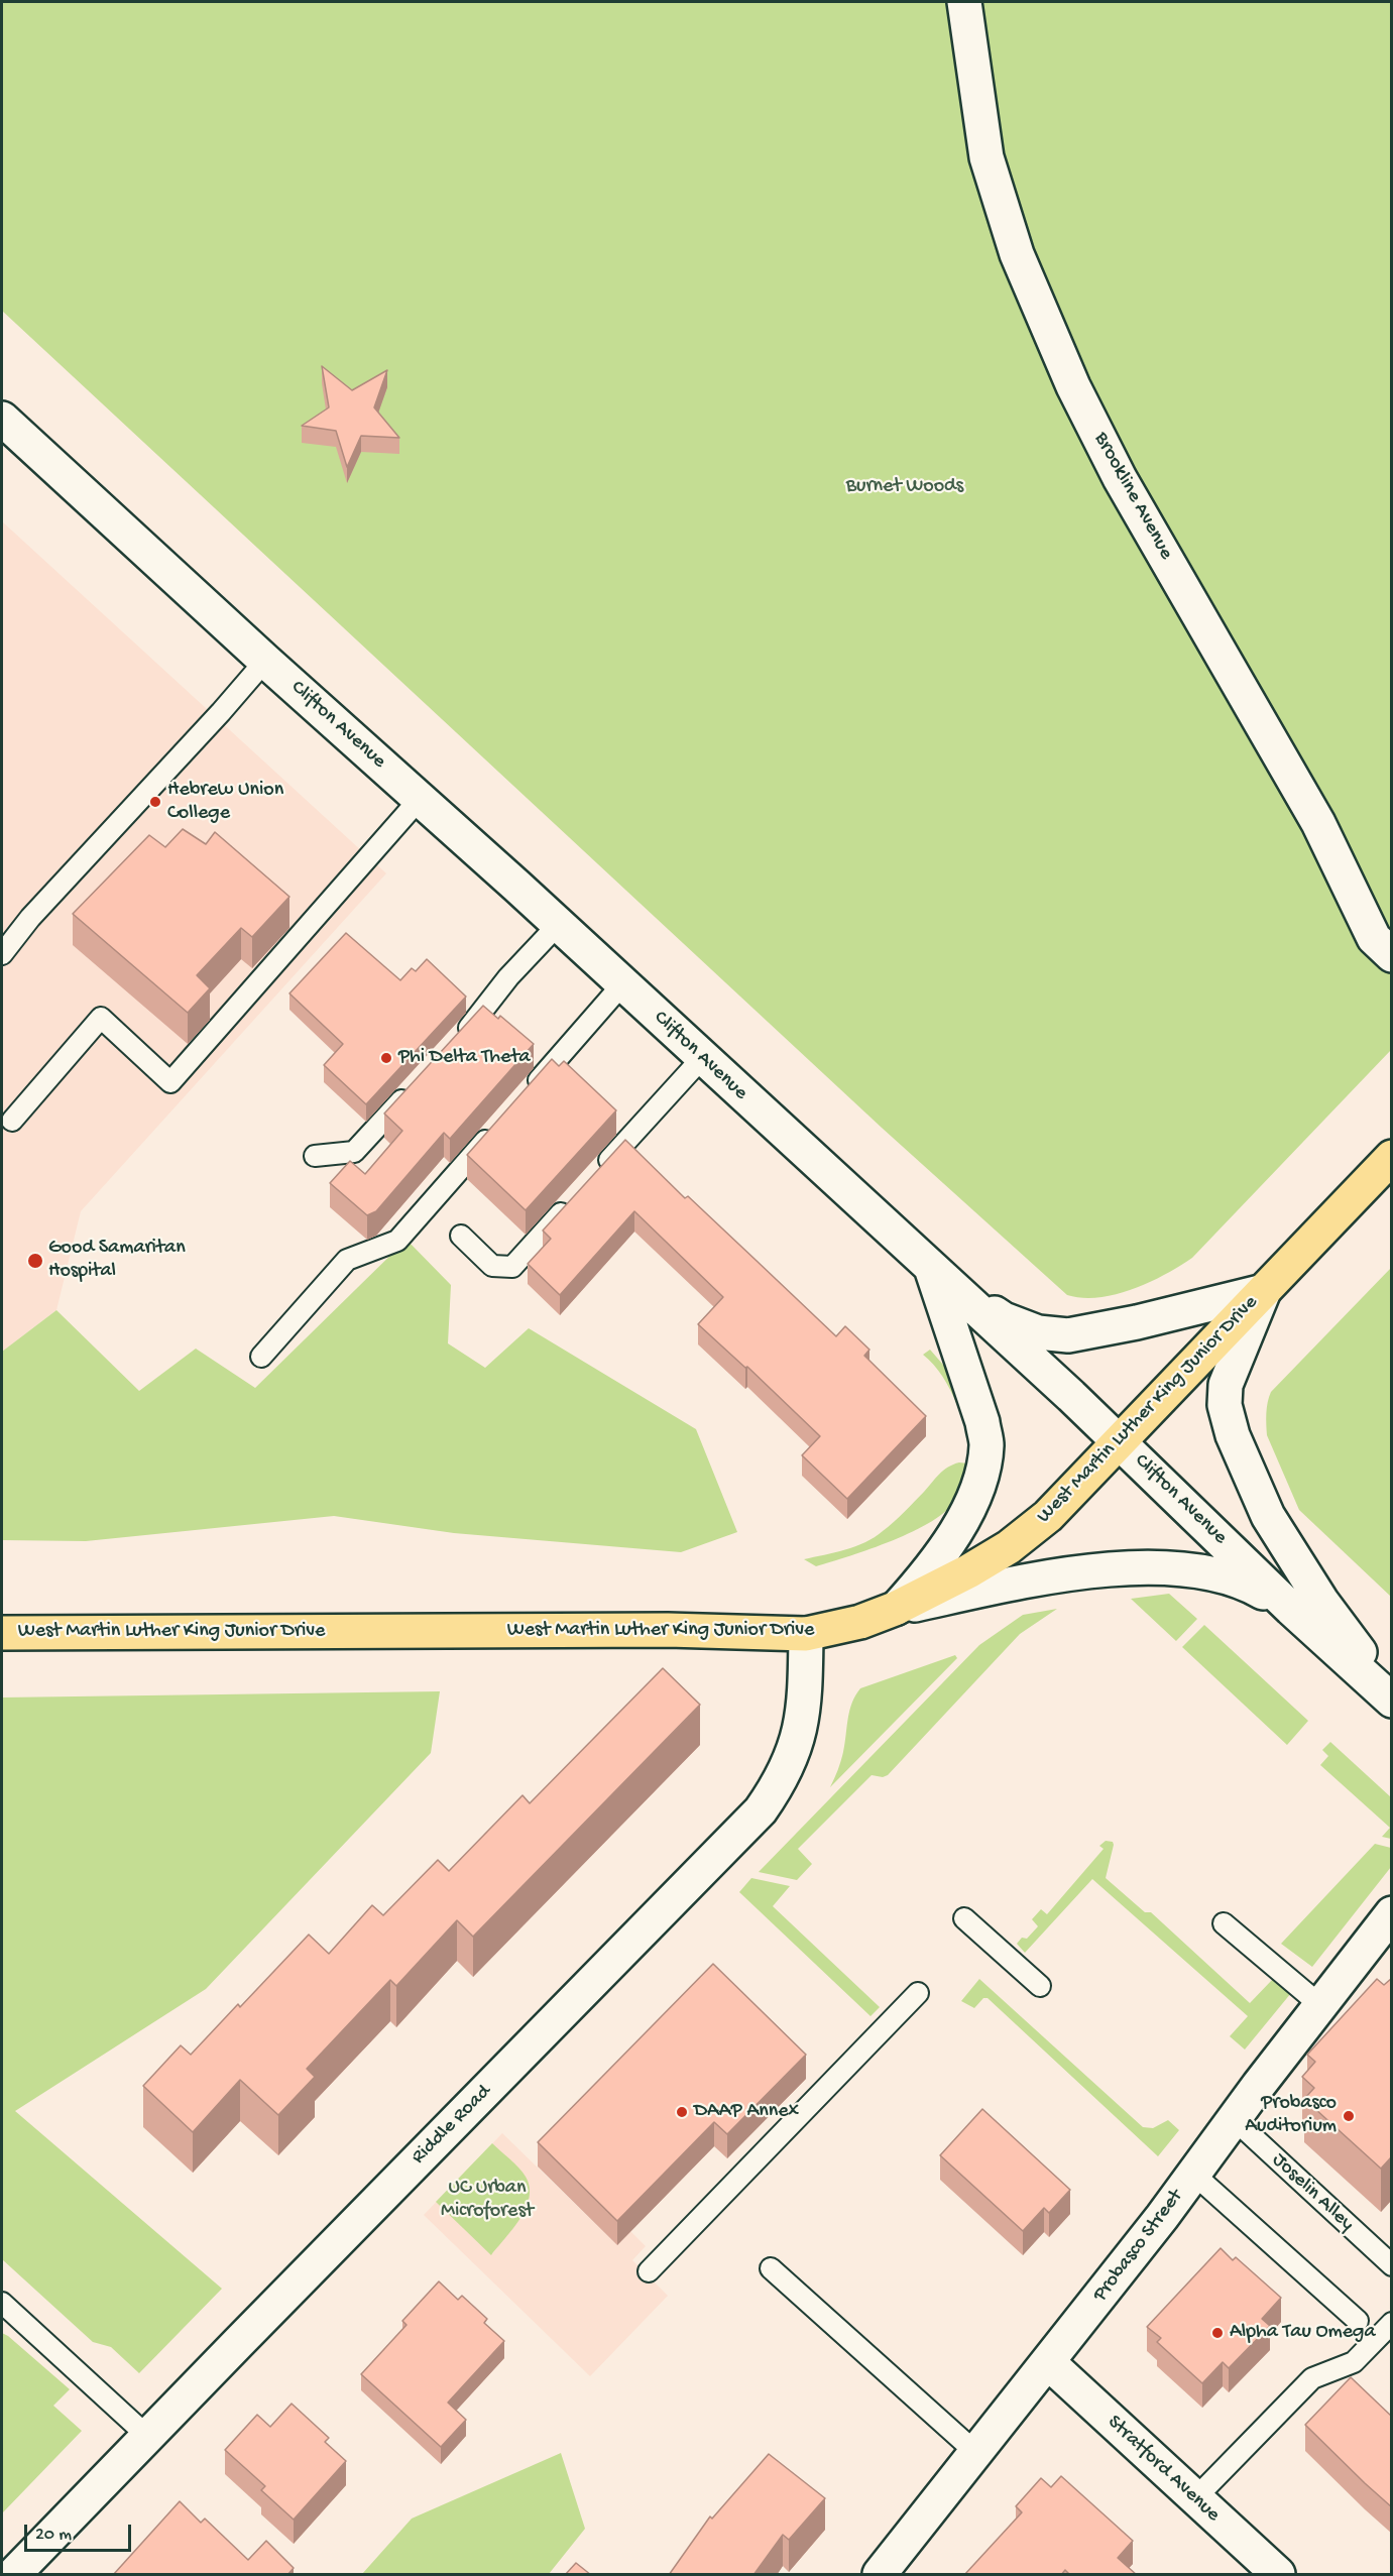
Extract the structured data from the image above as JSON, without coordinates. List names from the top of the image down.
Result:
{
  "streets": {
    "main road": [
      "Brookline Avenue",
      "Clifton Avenue",
      "West Martin Luther King Junior Drive",
      "Riddle Road",
      "Probasco Street",
      "Stratford Avenue"
    ],
    "lane": ["Joselin Alley"]
  },
  "crossings": [
    ["Clifton Avenue", "West Martin Luther King Junior Drive"],
    ["West Martin Luther King Junior Drive", "Riddle Road"],
    ["Joselin Alley", "Probasco Street"],
    ["Probasco Street", "Stratford Avenue"]
  ],
  "parks": ["Burnet Woods", "UC Urban Microforest"],
  "places": [
    "Hebrew Union College",
    "Phi Delta Theta",
    "Good Samaritan Hospital",
    "DAAP Annex",
    "Probasco Auditorium",
    "Alpha Tau Omega"
  ],
  "scale_bar": "20 m"
}
